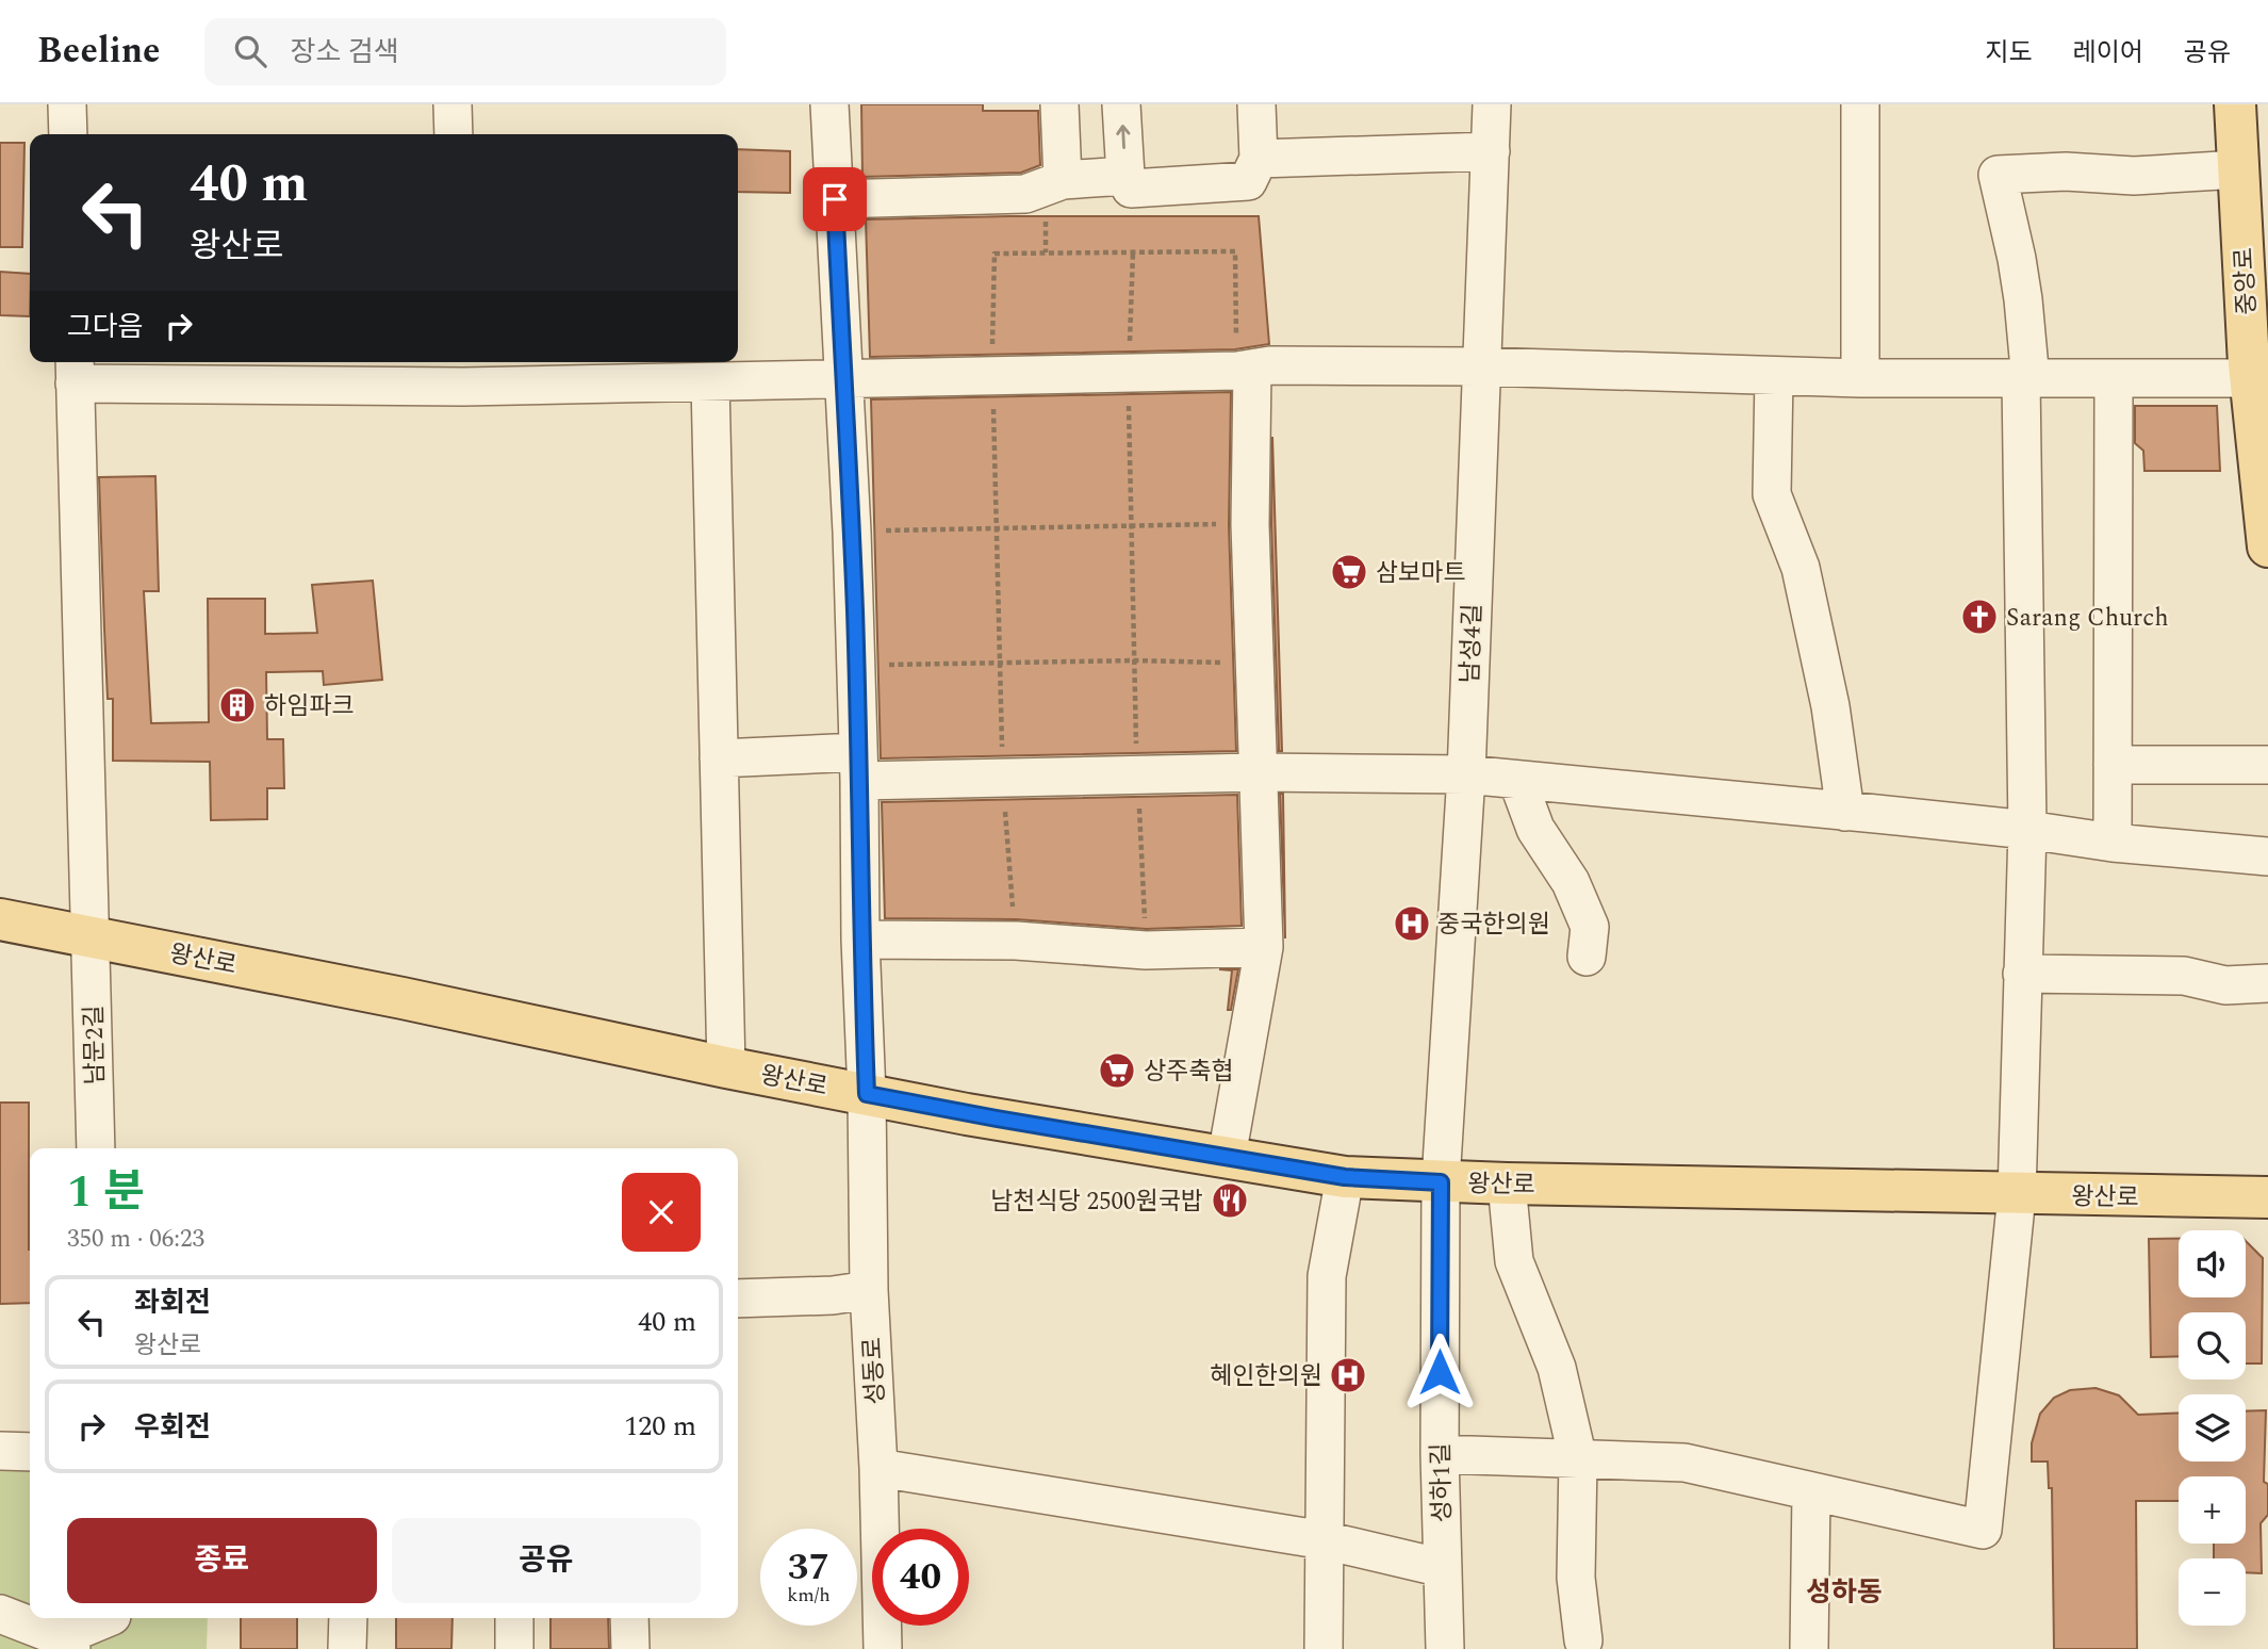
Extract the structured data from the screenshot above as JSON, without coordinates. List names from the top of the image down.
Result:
{
  "streets": {
    "main road": ["중앙로", "왕산로"],
    "street": [
      "남성4길",
      "남문2길",
      "성동로",
      "성하1길"
    ]
  },
  "crossings": [
    ["남성4길", "왕산로"],
    ["남성4길", "성하1길"],
    ["왕산로", "남문2길"],
    ["왕산로", "성동로"],
    ["왕산로", "성하1길"]
  ],
  "districts": ["성하동"],
  "places": {
    "supermarket": ["삼보마트", "상주축협"],
    "church": ["Sarang Church"],
    "building": ["하임파크"],
    "hospital": ["중국한의원", "혜인한의원"],
    "restaurant": ["남천식당 2500원국밥"]
  },
  "page": {
    "header": "Beeline",
    "search": "장소 검색",
    "nav": ["지도", "레이어", "공유"],
    "turn": ["40 m", "왕산로"],
    "then": "그다음",
    "heading": ["1 분", "350 m · 06:23"],
    "map_buttons": ["+", "−"],
    "list": [
      {
        "name": "좌회전",
        "note": "왕산로",
        "value": "40 m"
      },
      {
        "name": "우회전",
        "value": "120 m"
      }
    ],
    "buttons": ["종료", "공유"],
    "speed": "37 km/h",
    "limit": "40"
  }
}
